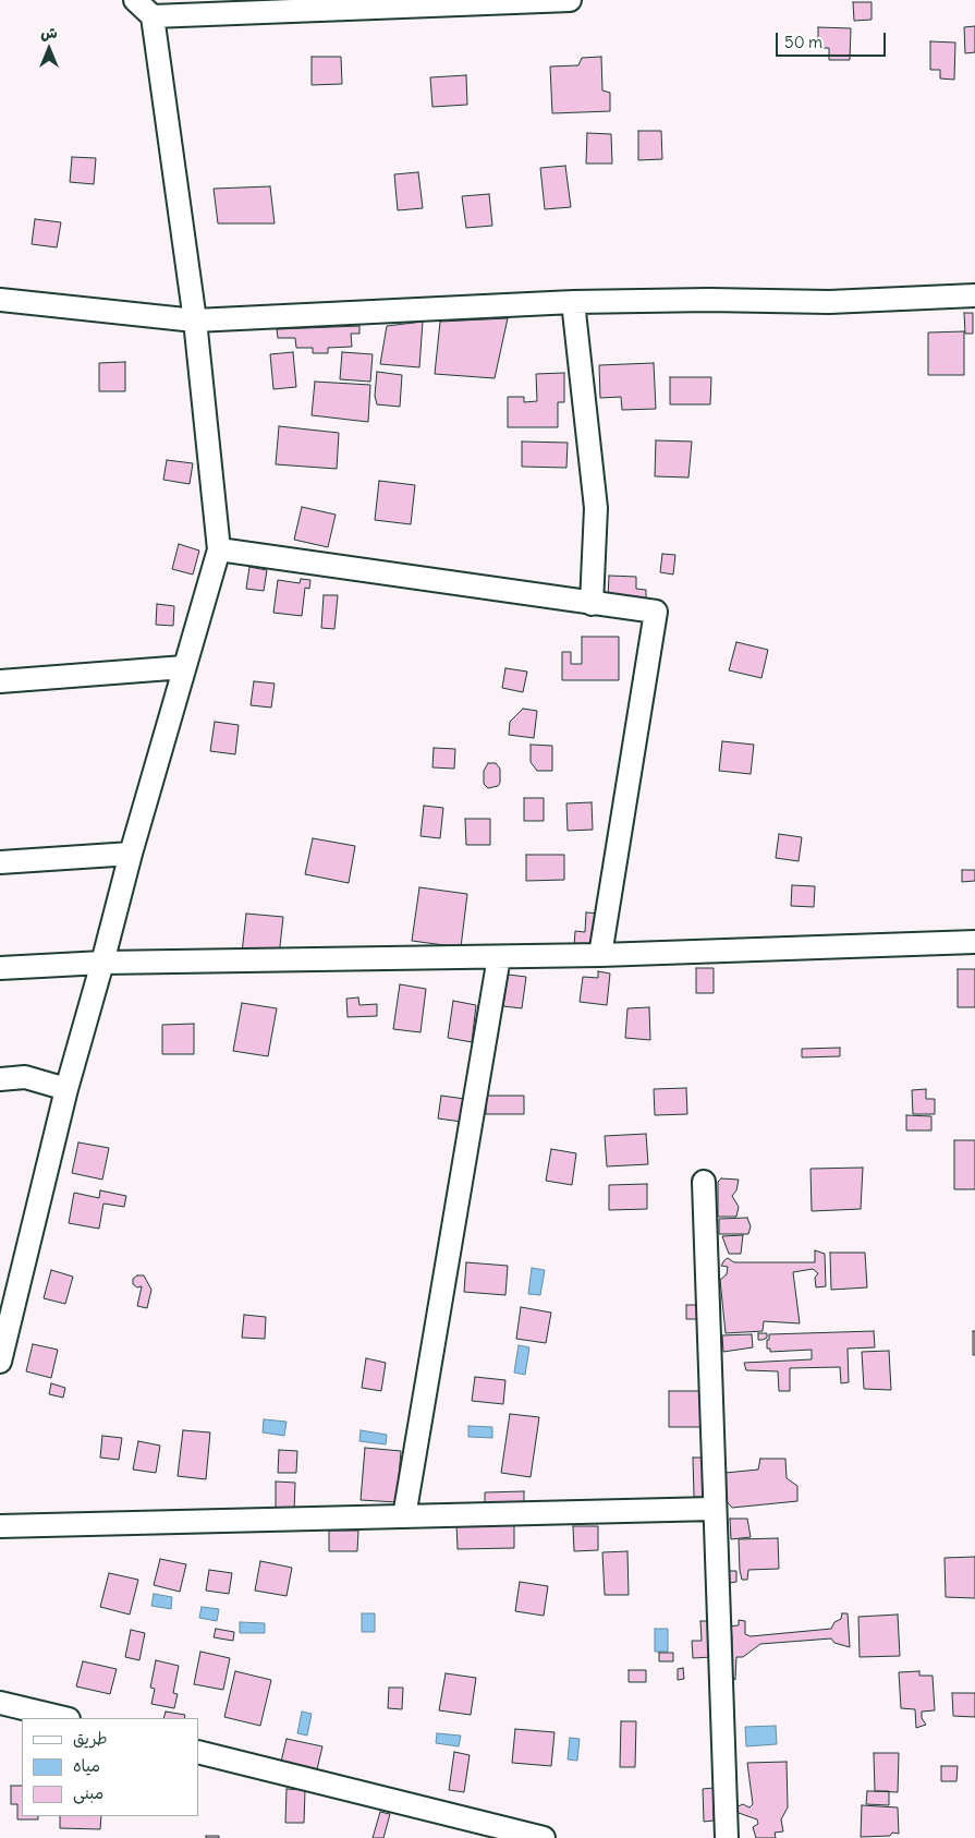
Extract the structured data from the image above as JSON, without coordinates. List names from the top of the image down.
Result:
{
  "legend": ["طريق", "مياه", "مبنى"],
  "scale_bar": "50 m",
  "north": "top"
}
